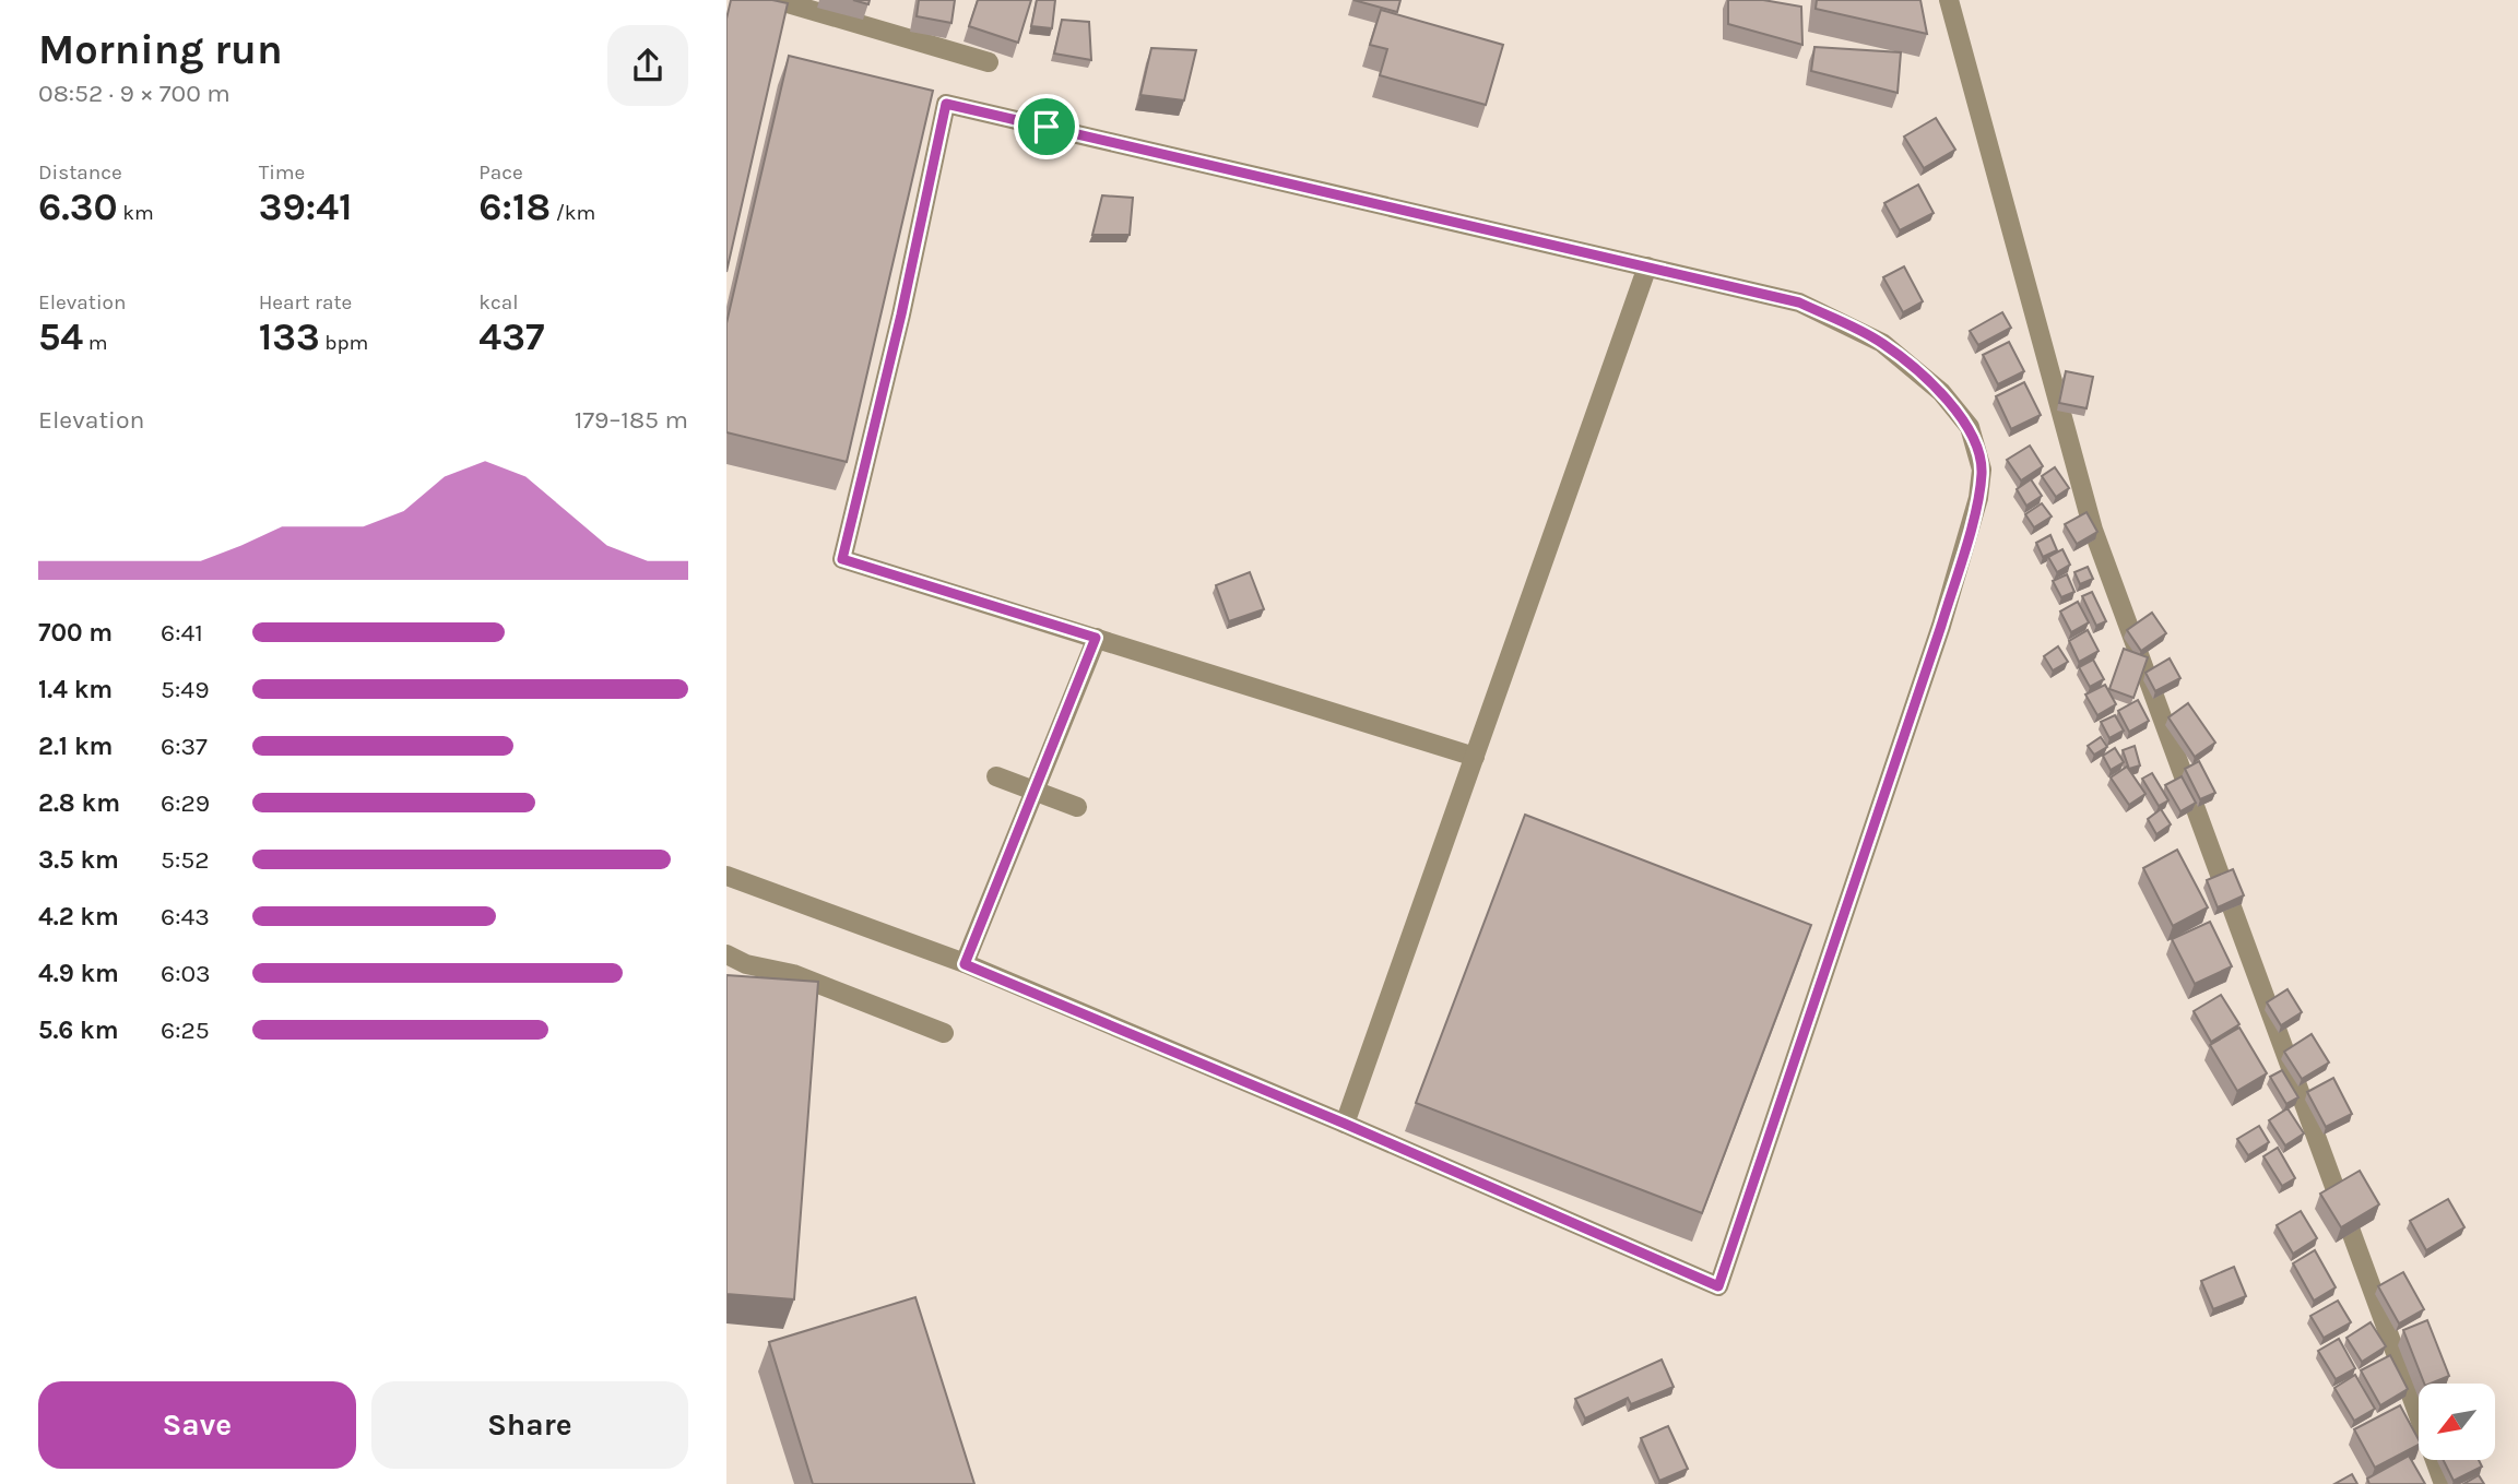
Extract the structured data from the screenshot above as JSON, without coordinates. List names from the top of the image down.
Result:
{
  "north": "bottom left",
  "page": {
    "heading": ["Morning run", "08:52 · 9 × 700 m"],
    "stats": [
      ["Distance", "6.30 km"],
      ["Time", "39:41"],
      ["Pace", "6:18 /km"],
      ["Elevation", "54 m"],
      ["Heart rate", "133 bpm"],
      ["kcal", "437"]
    ],
    "chart": ["Elevation", "179–185 m"],
    "list": [
      {
        "name": "700 m",
        "note": "6:41"
      },
      {
        "name": "1.4 km",
        "note": "5:49"
      },
      {
        "name": "2.1 km",
        "note": "6:37"
      },
      {
        "name": "2.8 km",
        "note": "6:29"
      },
      {
        "name": "3.5 km",
        "note": "5:52"
      },
      {
        "name": "4.2 km",
        "note": "6:43"
      },
      {
        "name": "4.9 km",
        "note": "6:03"
      },
      {
        "name": "5.6 km",
        "note": "6:25"
      }
    ],
    "buttons": ["Save", "Share"]
  }
}
